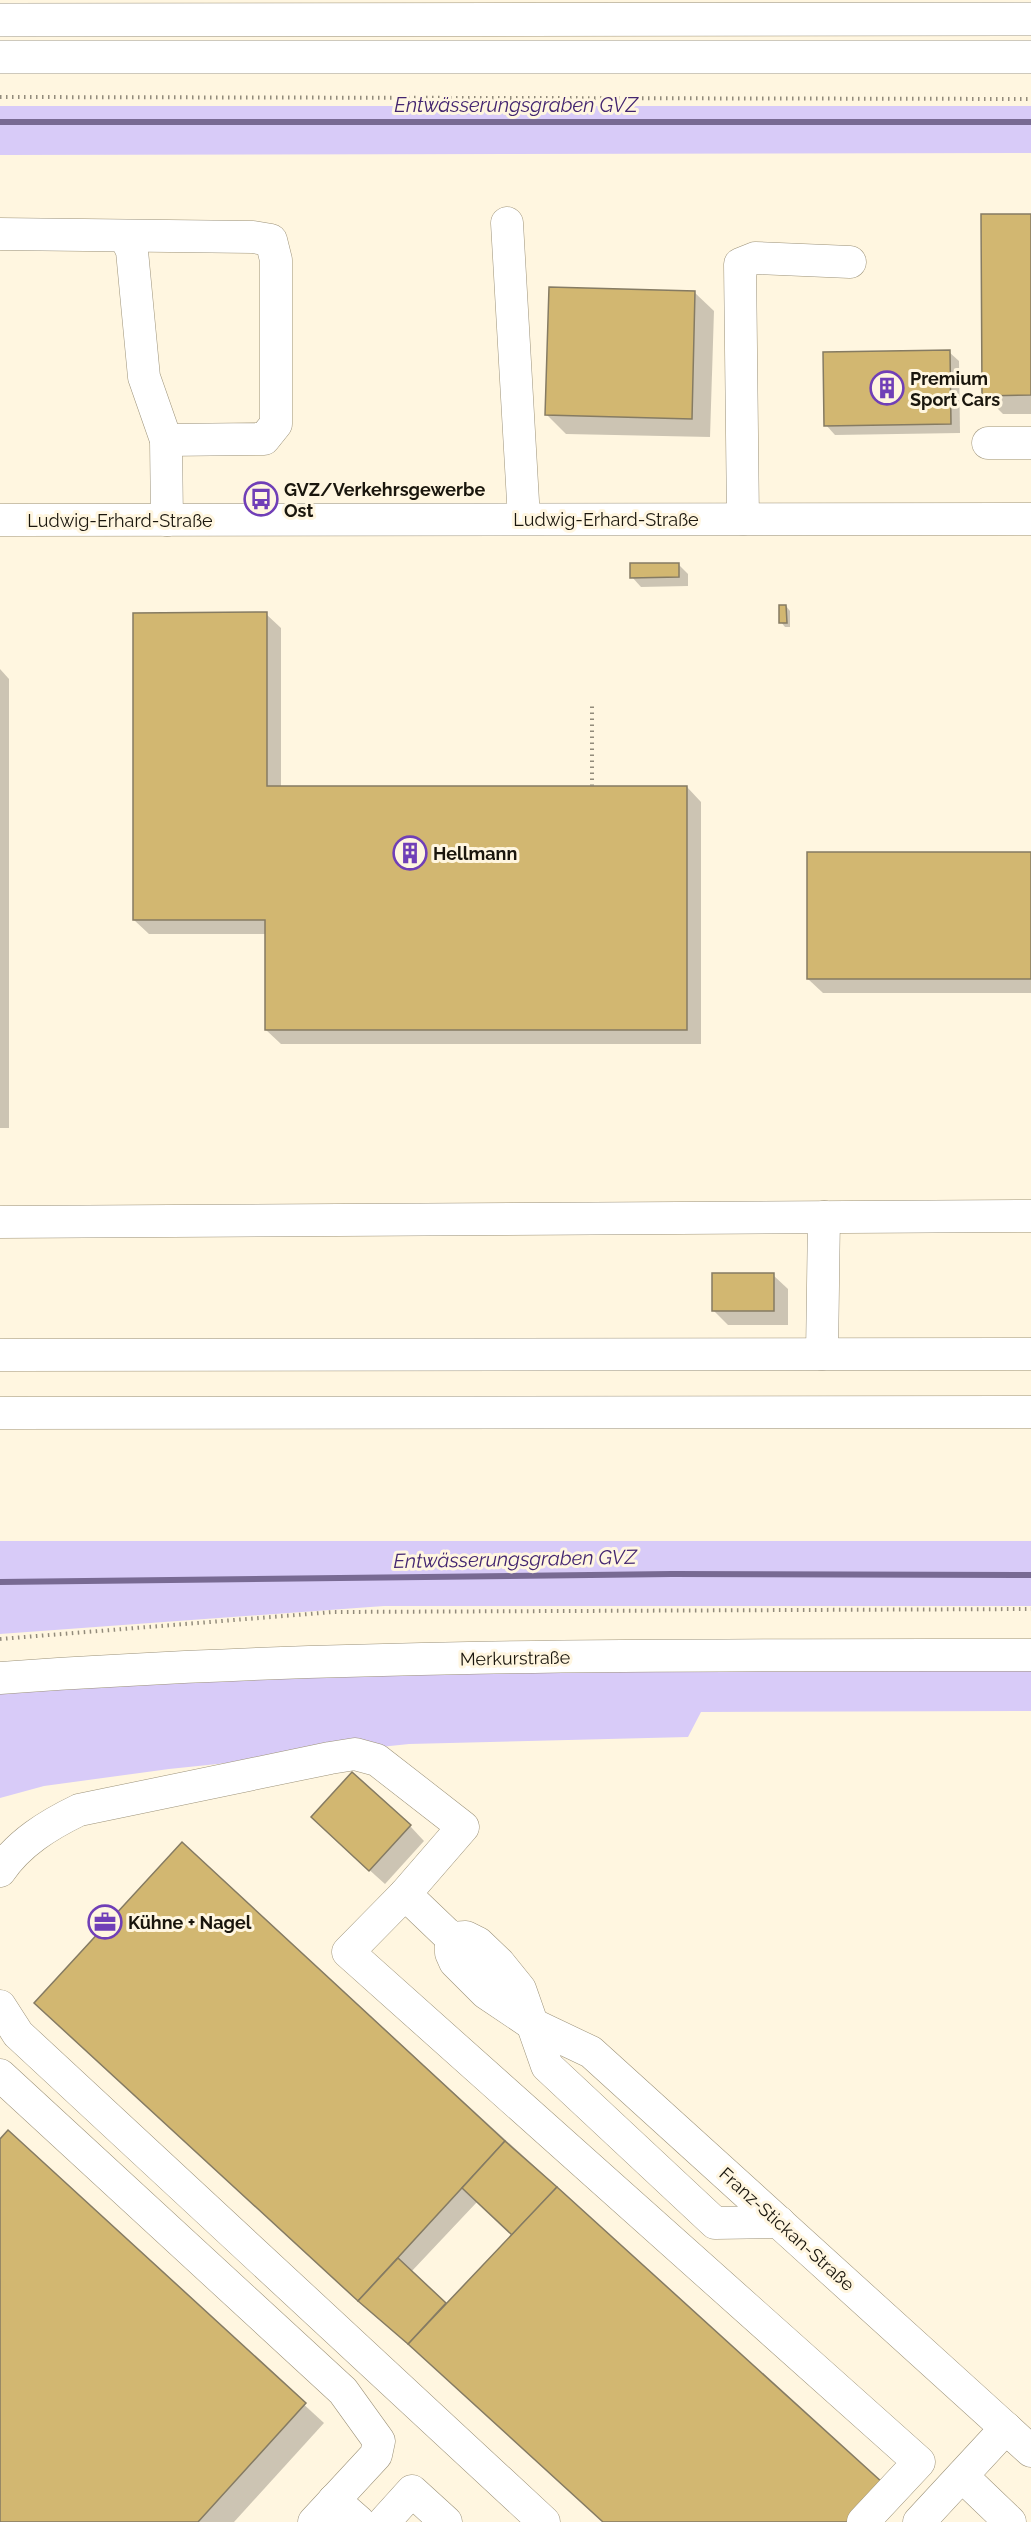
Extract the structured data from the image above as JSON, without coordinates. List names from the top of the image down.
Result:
{
  "streets": {
    "street": ["Ludwig-Erhard-Straße", "Merkurstraße", "Franz-Stickan-Straße"]
  },
  "water": ["Entwässerungsgraben GVZ"],
  "places": {
    "building": ["Premium Sport Cars", "Hellmann"],
    "bus stop": ["GVZ/Verkehrsgewerbe Ost"],
    "office": ["Kühne + Nagel"]
  }
}
